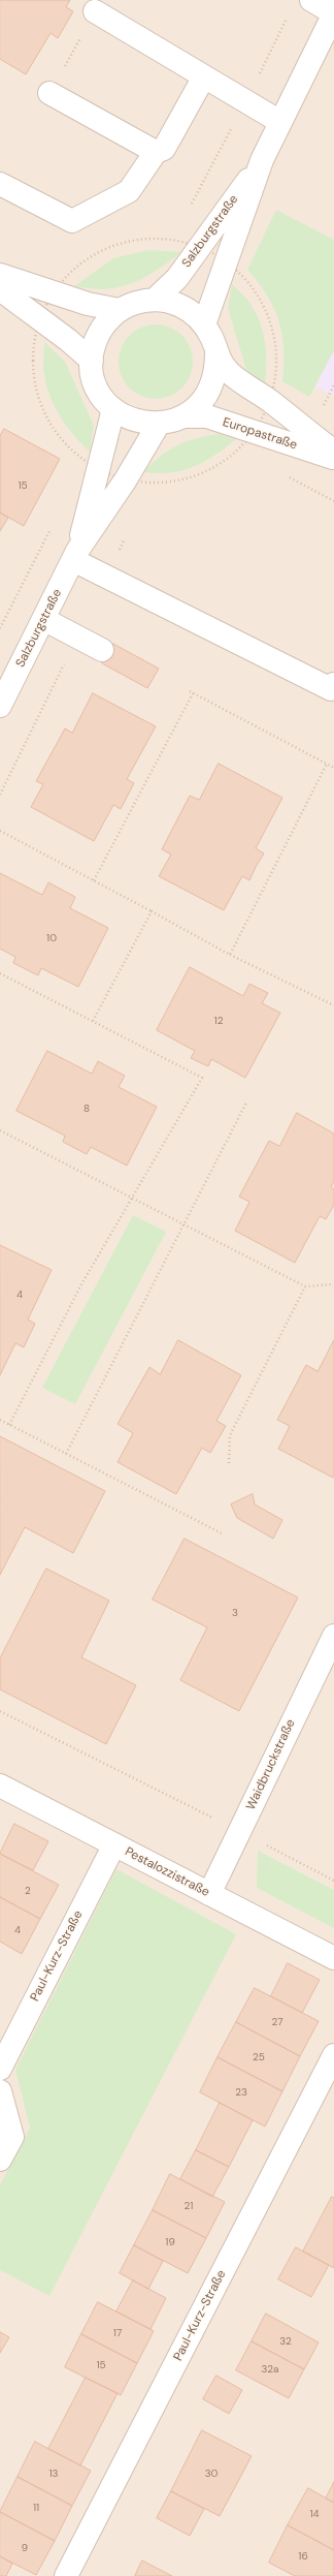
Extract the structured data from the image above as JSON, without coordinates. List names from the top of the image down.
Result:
{
  "streets": {
    "street": [
      "Salzburgstraße",
      "Europastraße",
      "Waidbruckstraße",
      "Pestalozzistraße",
      "Paul-Kurz-Straße"
    ]
  },
  "crossings": [
    ["Salzburgstraße", "Europastraße"],
    ["Waidbruckstraße", "Pestalozzistraße"],
    ["Pestalozzistraße", "Paul-Kurz-Straße"]
  ],
  "house_numbers": [
    "15",
    "10",
    "12",
    "8",
    "4",
    "3",
    "2",
    "4",
    "27",
    "25",
    "23",
    "21",
    "19",
    "17",
    "32",
    "15",
    "32a",
    "13",
    "30",
    "11",
    "14",
    "9",
    "16"
  ]
}
